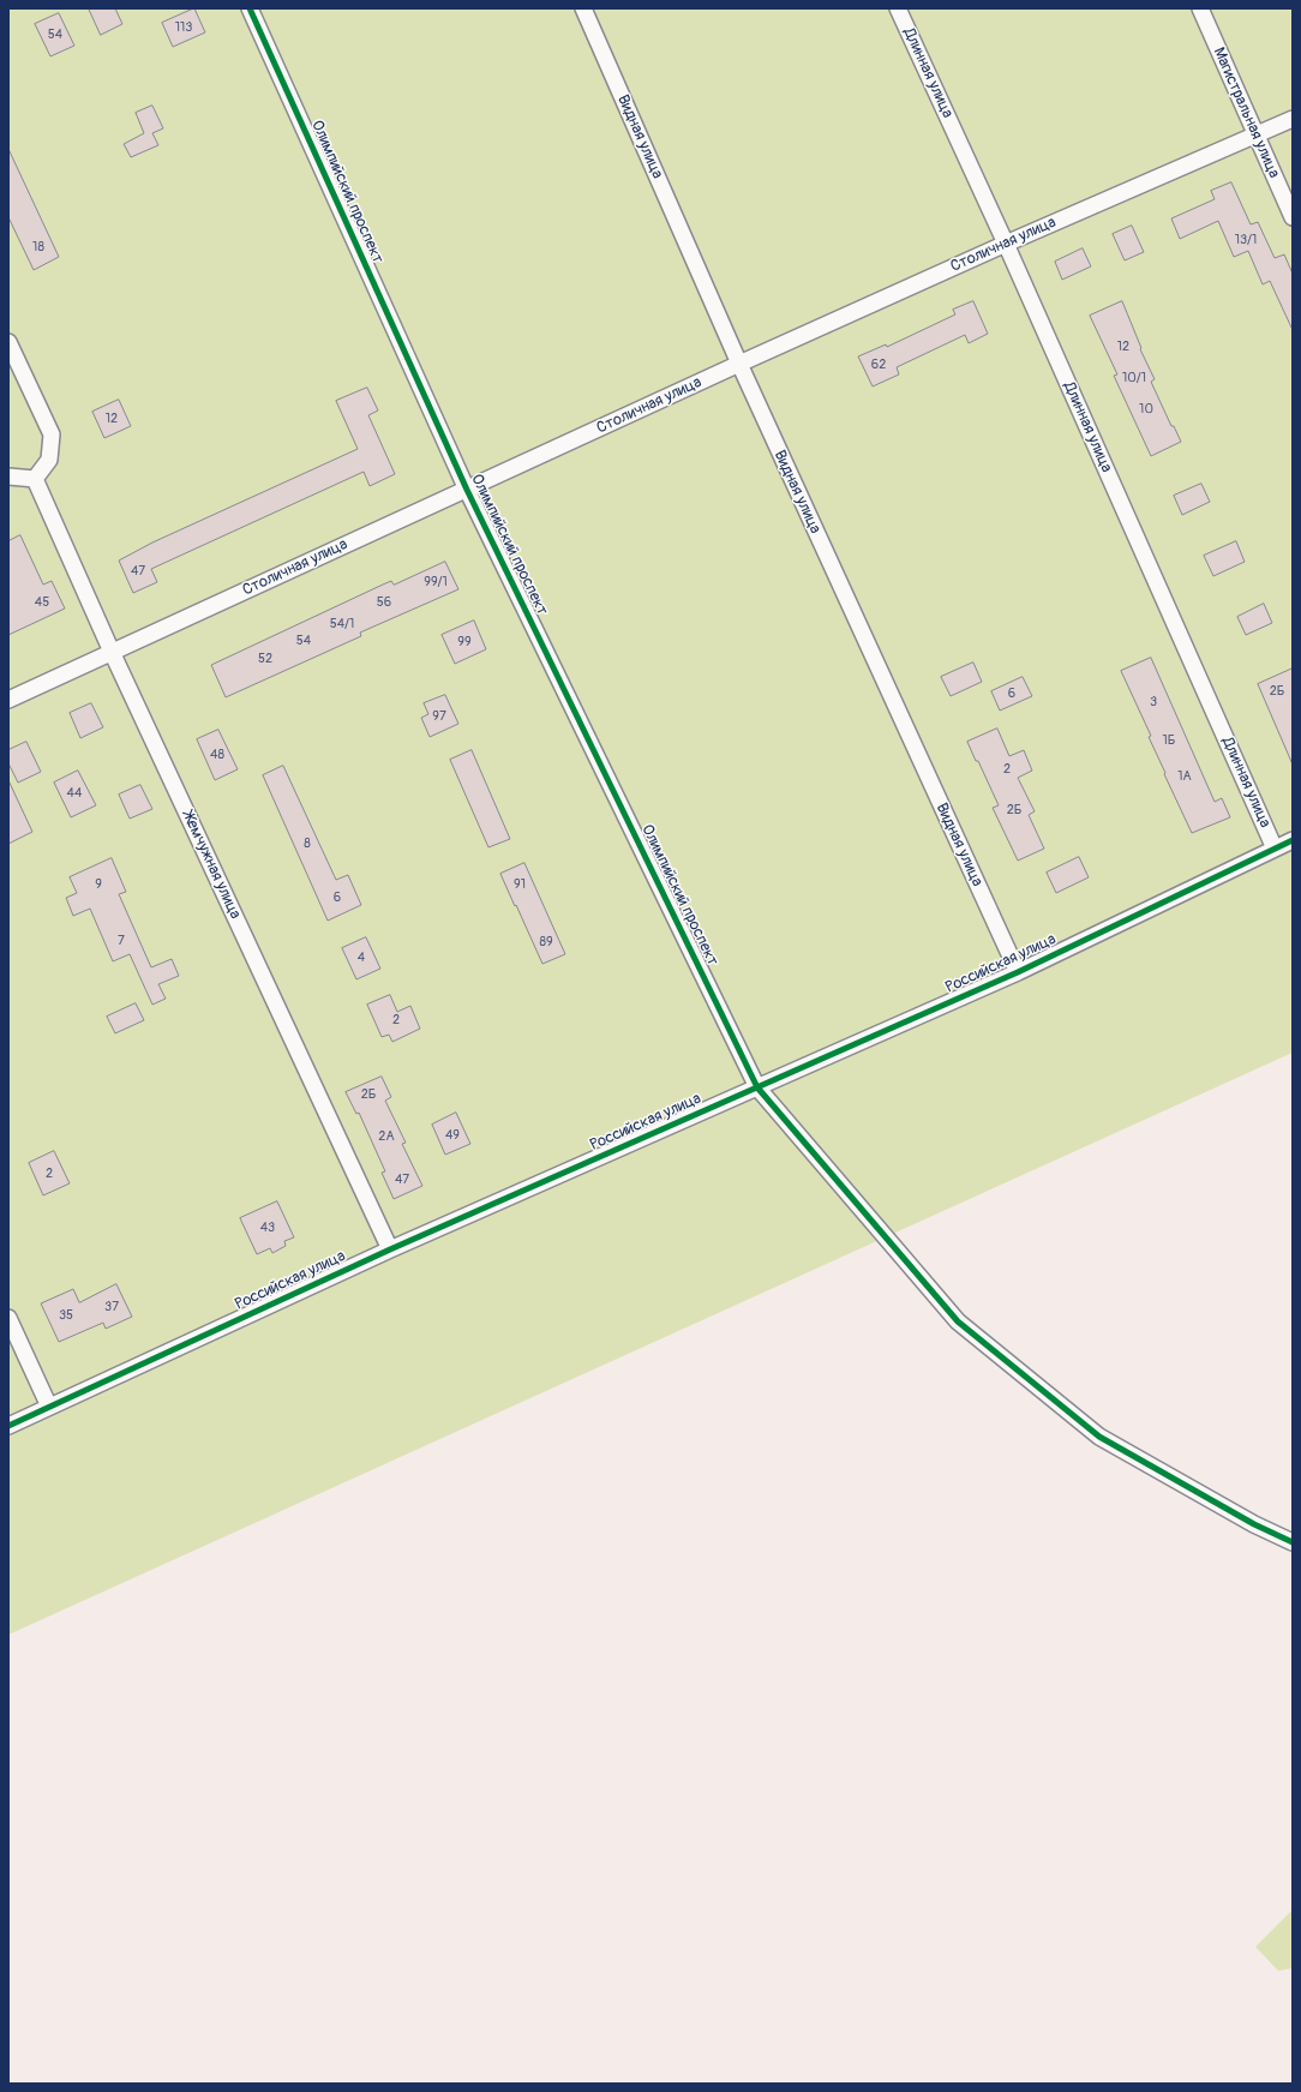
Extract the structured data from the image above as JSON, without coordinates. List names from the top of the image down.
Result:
{
  "streets": {
    "street": [
      "Длинная улица",
      "Магистральная улица",
      "Видная улица",
      "Олимпийский проспект",
      "Столичная улица",
      "Жемчужная улица",
      "Российская улица"
    ]
  },
  "crossings": [
    ["Длинная улица", "Столичная улица"],
    ["Длинная улица", "Российская улица"],
    ["Магистральная улица", "Столичная улица"],
    ["Видная улица", "Столичная улица"],
    ["Видная улица", "Российская улица"],
    ["Олимпийский проспект", "Столичная улица"],
    ["Олимпийский проспект", "Российская улица"],
    ["Столичная улица", "Жемчужная улица"],
    ["Жемчужная улица", "Российская улица"]
  ],
  "house_numbers": [
    "113",
    "54",
    "13/1",
    "18",
    "12",
    "62",
    "10/1",
    "10",
    "12",
    "47",
    "99/1",
    "45",
    "56",
    "54/1",
    "54",
    "99",
    "52",
    "2Б",
    "6",
    "3",
    "97",
    "1Б",
    "48",
    "2",
    "1А",
    "44",
    "2Б",
    "8",
    "9",
    "91",
    "6",
    "7",
    "89",
    "4",
    "2",
    "2Б",
    "49",
    "2А",
    "2",
    "47",
    "43",
    "37",
    "35"
  ]
}
